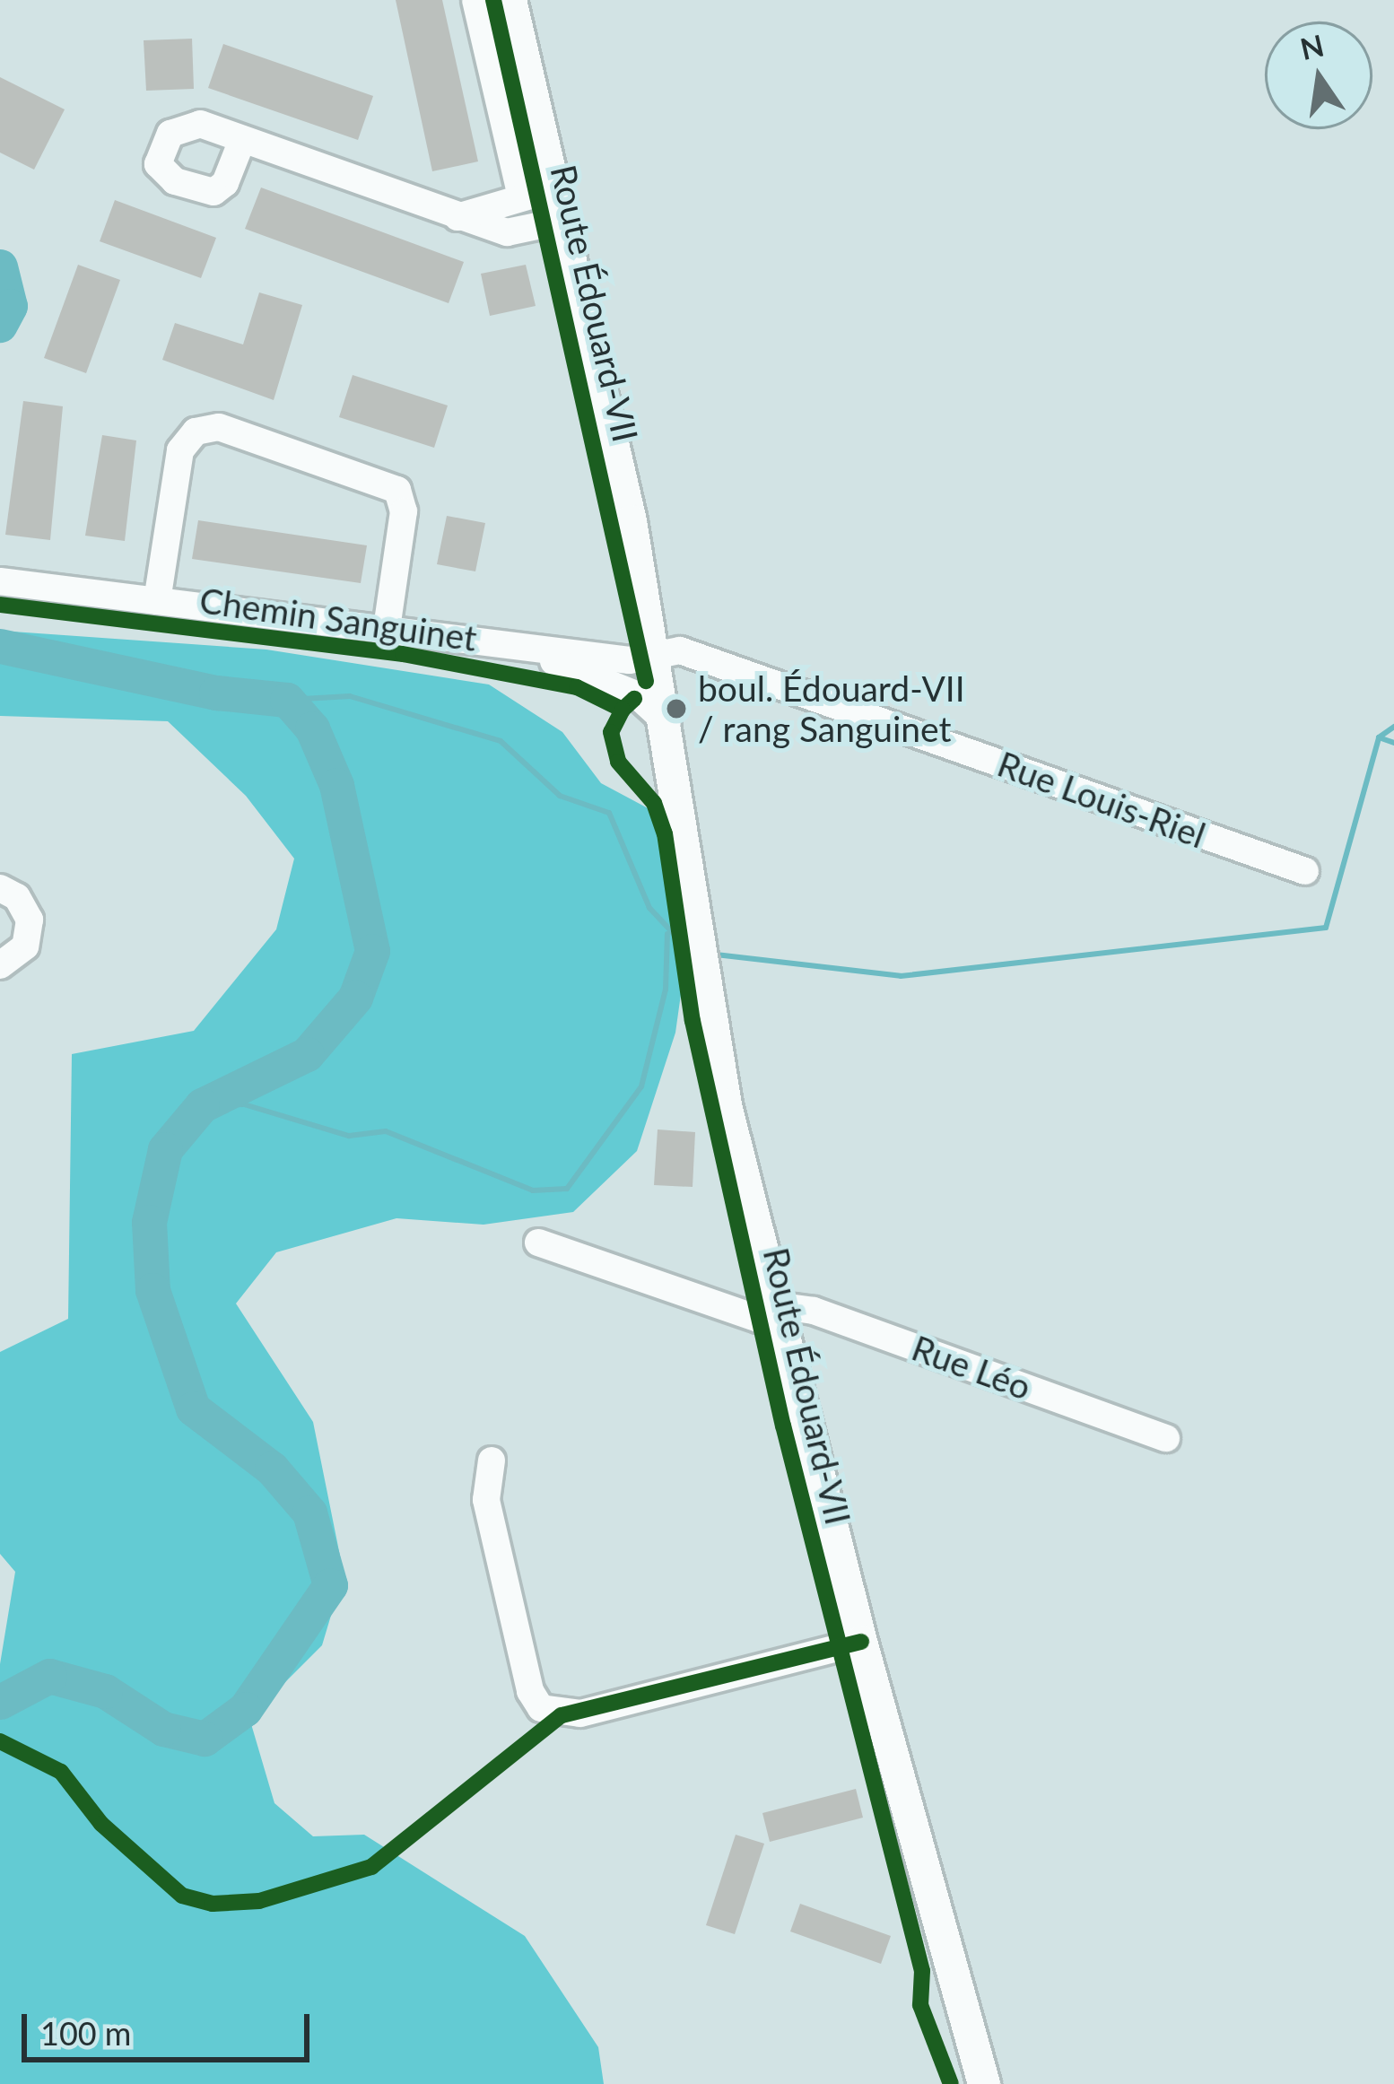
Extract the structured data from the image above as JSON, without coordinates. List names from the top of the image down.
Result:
{
  "streets": {
    "main road": ["Route Édouard-VII"],
    "street": ["Chemin Sanguinet", "Rue Louis-Riel", "Rue Léo"]
  },
  "crossings": [
    ["Route Édouard-VII", "Chemin Sanguinet"],
    ["Route Édouard-VII", "Rue Louis-Riel"],
    ["Route Édouard-VII", "Rue Léo"],
    ["Chemin Sanguinet", "Rue Louis-Riel"]
  ],
  "places": ["boul. Édouard-VII / rang Sanguinet"],
  "scale_bar": "100 m",
  "north": "top"
}
